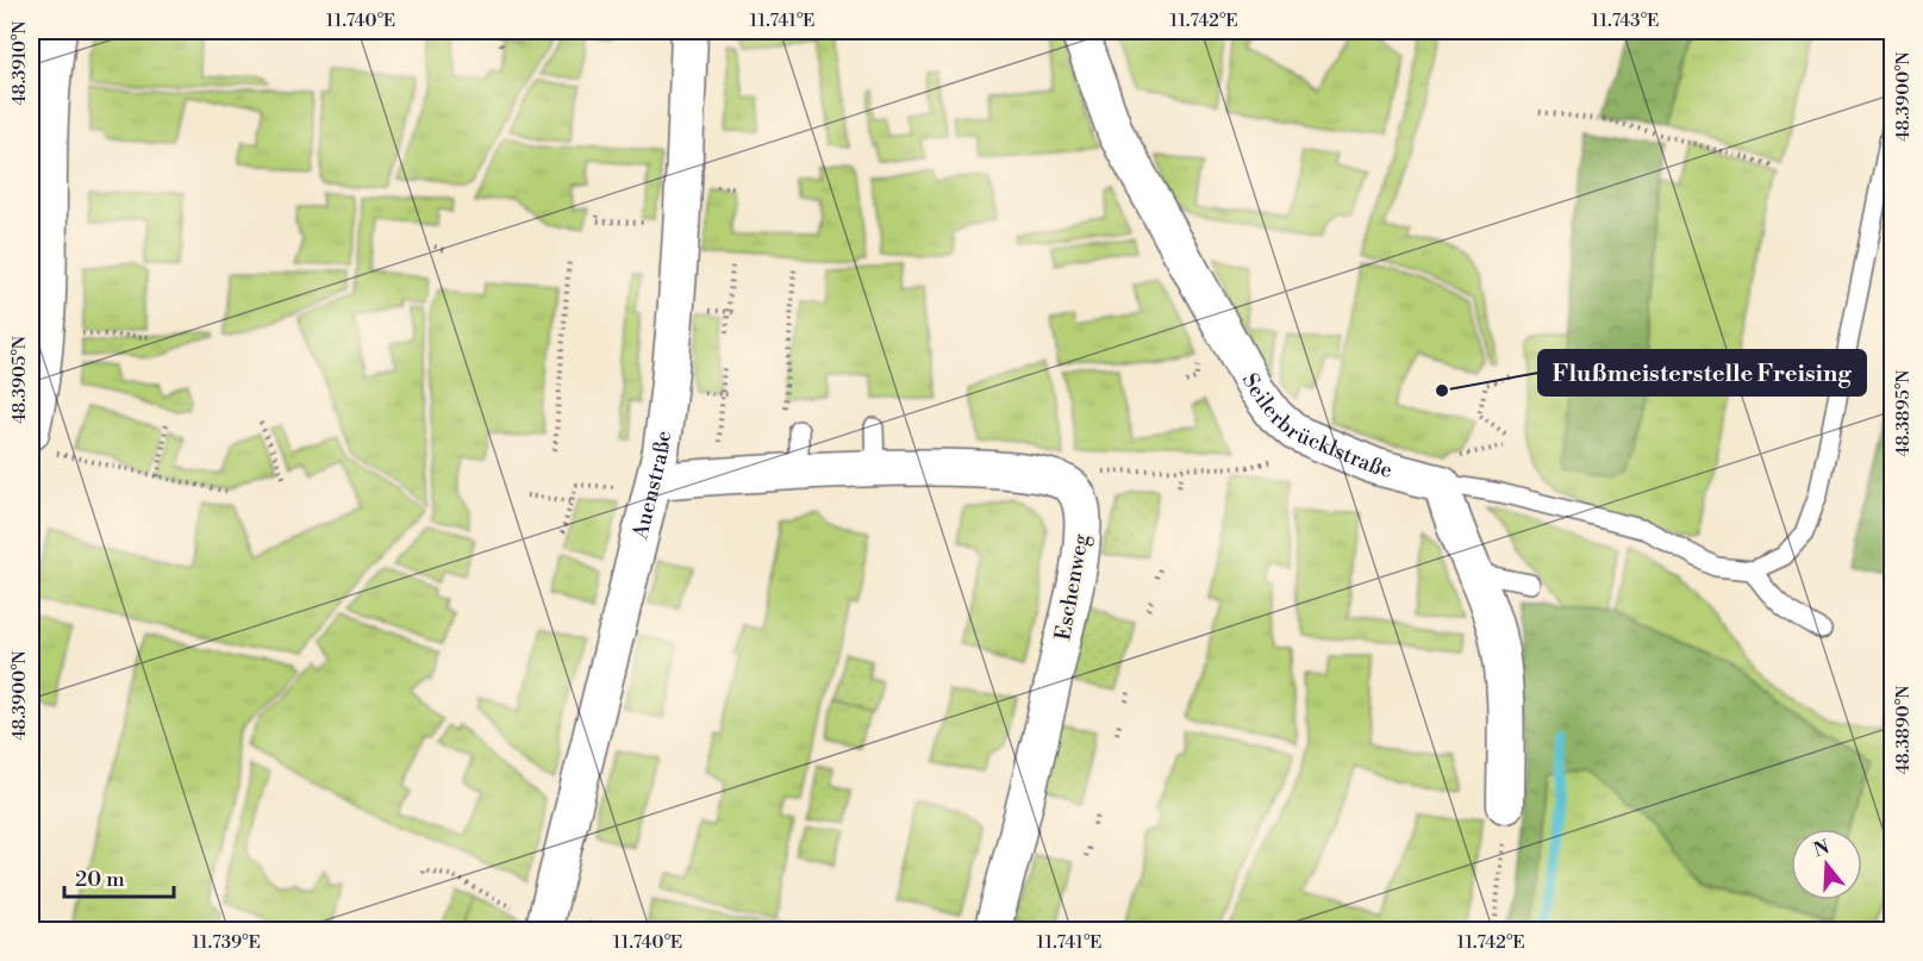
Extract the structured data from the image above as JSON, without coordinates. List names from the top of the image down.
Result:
{
  "streets": {
    "street": ["Seilerbrücklstraße", "Auenstraße", "Eschenweg"]
  },
  "places": ["Flußmeisterstelle Freising"],
  "scale_bar": "20 m",
  "north": "top",
  "coordinates": [
    "11.740°E",
    "11.741°E",
    "11.742°E",
    "11.743°E",
    "48.3910°N",
    "48.3900°N",
    "48.3905°N",
    "48.3895°N",
    "48.3890°N",
    "11.739°E"
  ]
}
